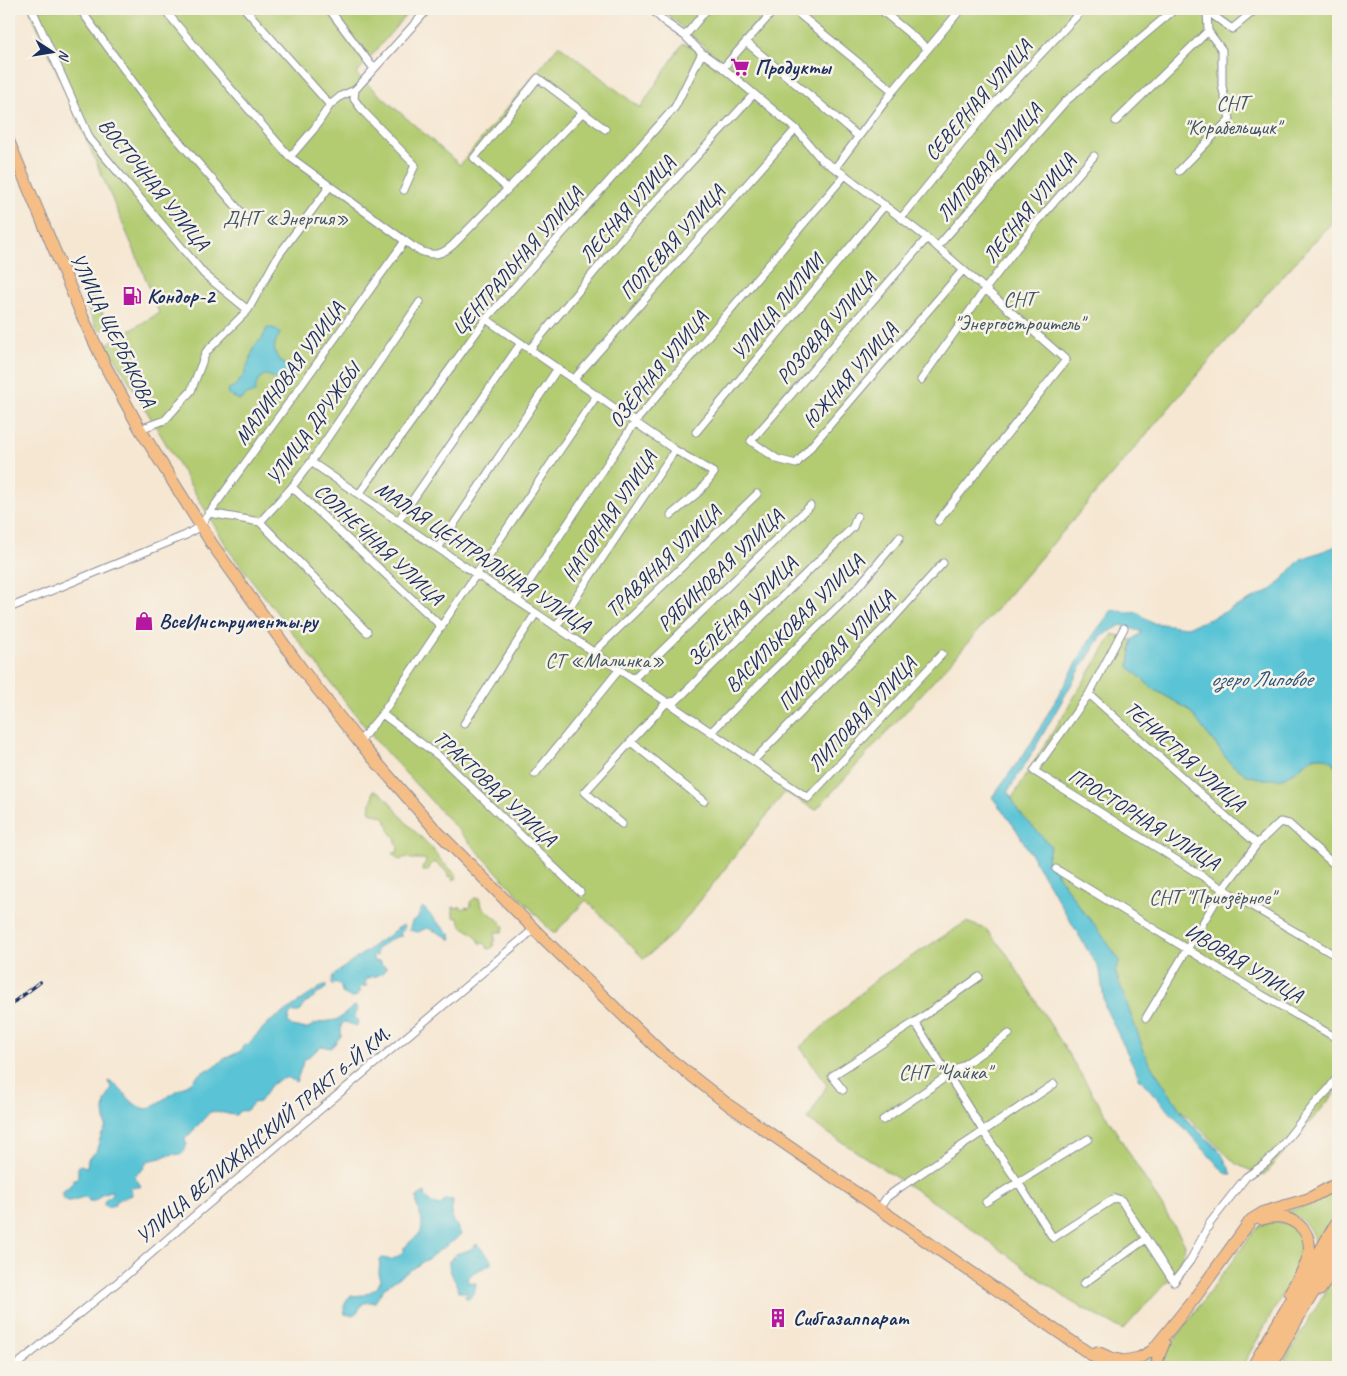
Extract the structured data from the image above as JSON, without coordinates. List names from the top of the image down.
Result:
{
  "streets": {
    "main road": ["УЛИЦА ЩЕРБАКОВА"],
    "street": [
      "СЕВЕРНАЯ УЛИЦА",
      "ЛИПОВАЯ УЛИЦА",
      "ВОСТОЧНАЯ УЛИЦА",
      "ЛЕСНАЯ УЛИЦА",
      "ПОЛЕВАЯ УЛИЦА",
      "ЦЕНТРАЛЬНАЯ УЛИЦА",
      "УЛИЦА ЛИЛИИ",
      "РОЗОВАЯ УЛИЦА",
      "ОЗЁРНАЯ УЛИЦА",
      "МАЛИНОВАЯ УЛИЦА",
      "ЮЖНАЯ УЛИЦА",
      "УЛИЦА ДРУЖБЫ",
      "НАГОРНАЯ УЛИЦА",
      "СОЛНЕЧНАЯ УЛИЦА",
      "МАЛАЯ ЦЕНТРАЛЬНАЯ УЛИЦА",
      "ТРАВЯНАЯ УЛИЦА",
      "РЯБИНОВАЯ УЛИЦА",
      "ЗЕЛЁНАЯ УЛИЦА",
      "ВАСИЛЬКОВАЯ УЛИЦА",
      "ПИОНОВАЯ УЛИЦА",
      "ТЕНИСТАЯ УЛИЦА",
      "ТРАКТОВАЯ УЛИЦА",
      "ПРОСТОРНАЯ УЛИЦА",
      "ИВОВАЯ УЛИЦА",
      "УЛИЦА ВЕЛИЖАНСКИЙ ТРАКТ 6-Й КМ."
    ]
  },
  "crossings": [
    ["ЛИПОВАЯ УЛИЦА", "МАЛАЯ ЦЕНТРАЛЬНАЯ УЛИЦА"],
    ["ЦЕНТРАЛЬНАЯ УЛИЦА", "МАЛАЯ ЦЕНТРАЛЬНАЯ УЛИЦА"],
    ["РОЗОВАЯ УЛИЦА", "ЮЖНАЯ УЛИЦА"],
    ["УЛИЦА ЩЕРБАКОВА", "МАЛИНОВАЯ УЛИЦА"],
    ["УЛИЦА ЩЕРБАКОВА", "УЛИЦА ВЕЛИЖАНСКИЙ ТРАКТ 6-Й КМ."],
    ["ОЗЁРНАЯ УЛИЦА", "МАЛАЯ ЦЕНТРАЛЬНАЯ УЛИЦА"],
    ["УЛИЦА ДРУЖБЫ", "СОЛНЕЧНАЯ УЛИЦА"],
    ["УЛИЦА ДРУЖБЫ", "МАЛАЯ ЦЕНТРАЛЬНАЯ УЛИЦА"],
    ["НАГОРНАЯ УЛИЦА", "МАЛАЯ ЦЕНТРАЛЬНАЯ УЛИЦА"],
    ["МАЛАЯ ЦЕНТРАЛЬНАЯ УЛИЦА", "ТРАВЯНАЯ УЛИЦА"],
    ["МАЛАЯ ЦЕНТРАЛЬНАЯ УЛИЦА", "РЯБИНОВАЯ УЛИЦА"],
    ["МАЛАЯ ЦЕНТРАЛЬНАЯ УЛИЦА", "ЗЕЛЁНАЯ УЛИЦА"],
    ["МАЛАЯ ЦЕНТРАЛЬНАЯ УЛИЦА", "ВАСИЛЬКОВАЯ УЛИЦА"],
    ["МАЛАЯ ЦЕНТРАЛЬНАЯ УЛИЦА", "ПИОНОВАЯ УЛИЦА"],
    ["ТЕНИСТАЯ УЛИЦА", "ПРОСТОРНАЯ УЛИЦА"]
  ],
  "water": ["озеро Липовое"],
  "parks": [
    "СНТ \"Корабельщик\"",
    "ДНТ «Энергия»",
    "СНТ \"Энергостроитель\"",
    "CТ «Малинка»",
    "СНТ \"Приозёрное\"",
    "СНТ \"Чайка\""
  ],
  "places": {
    "supermarket": ["Продукты"],
    "fuel station": ["Кондор-2"],
    "shop": ["ВсеИнструменты.ру"],
    "building": ["Сибгазаппарат"]
  },
  "north": "right"
}
